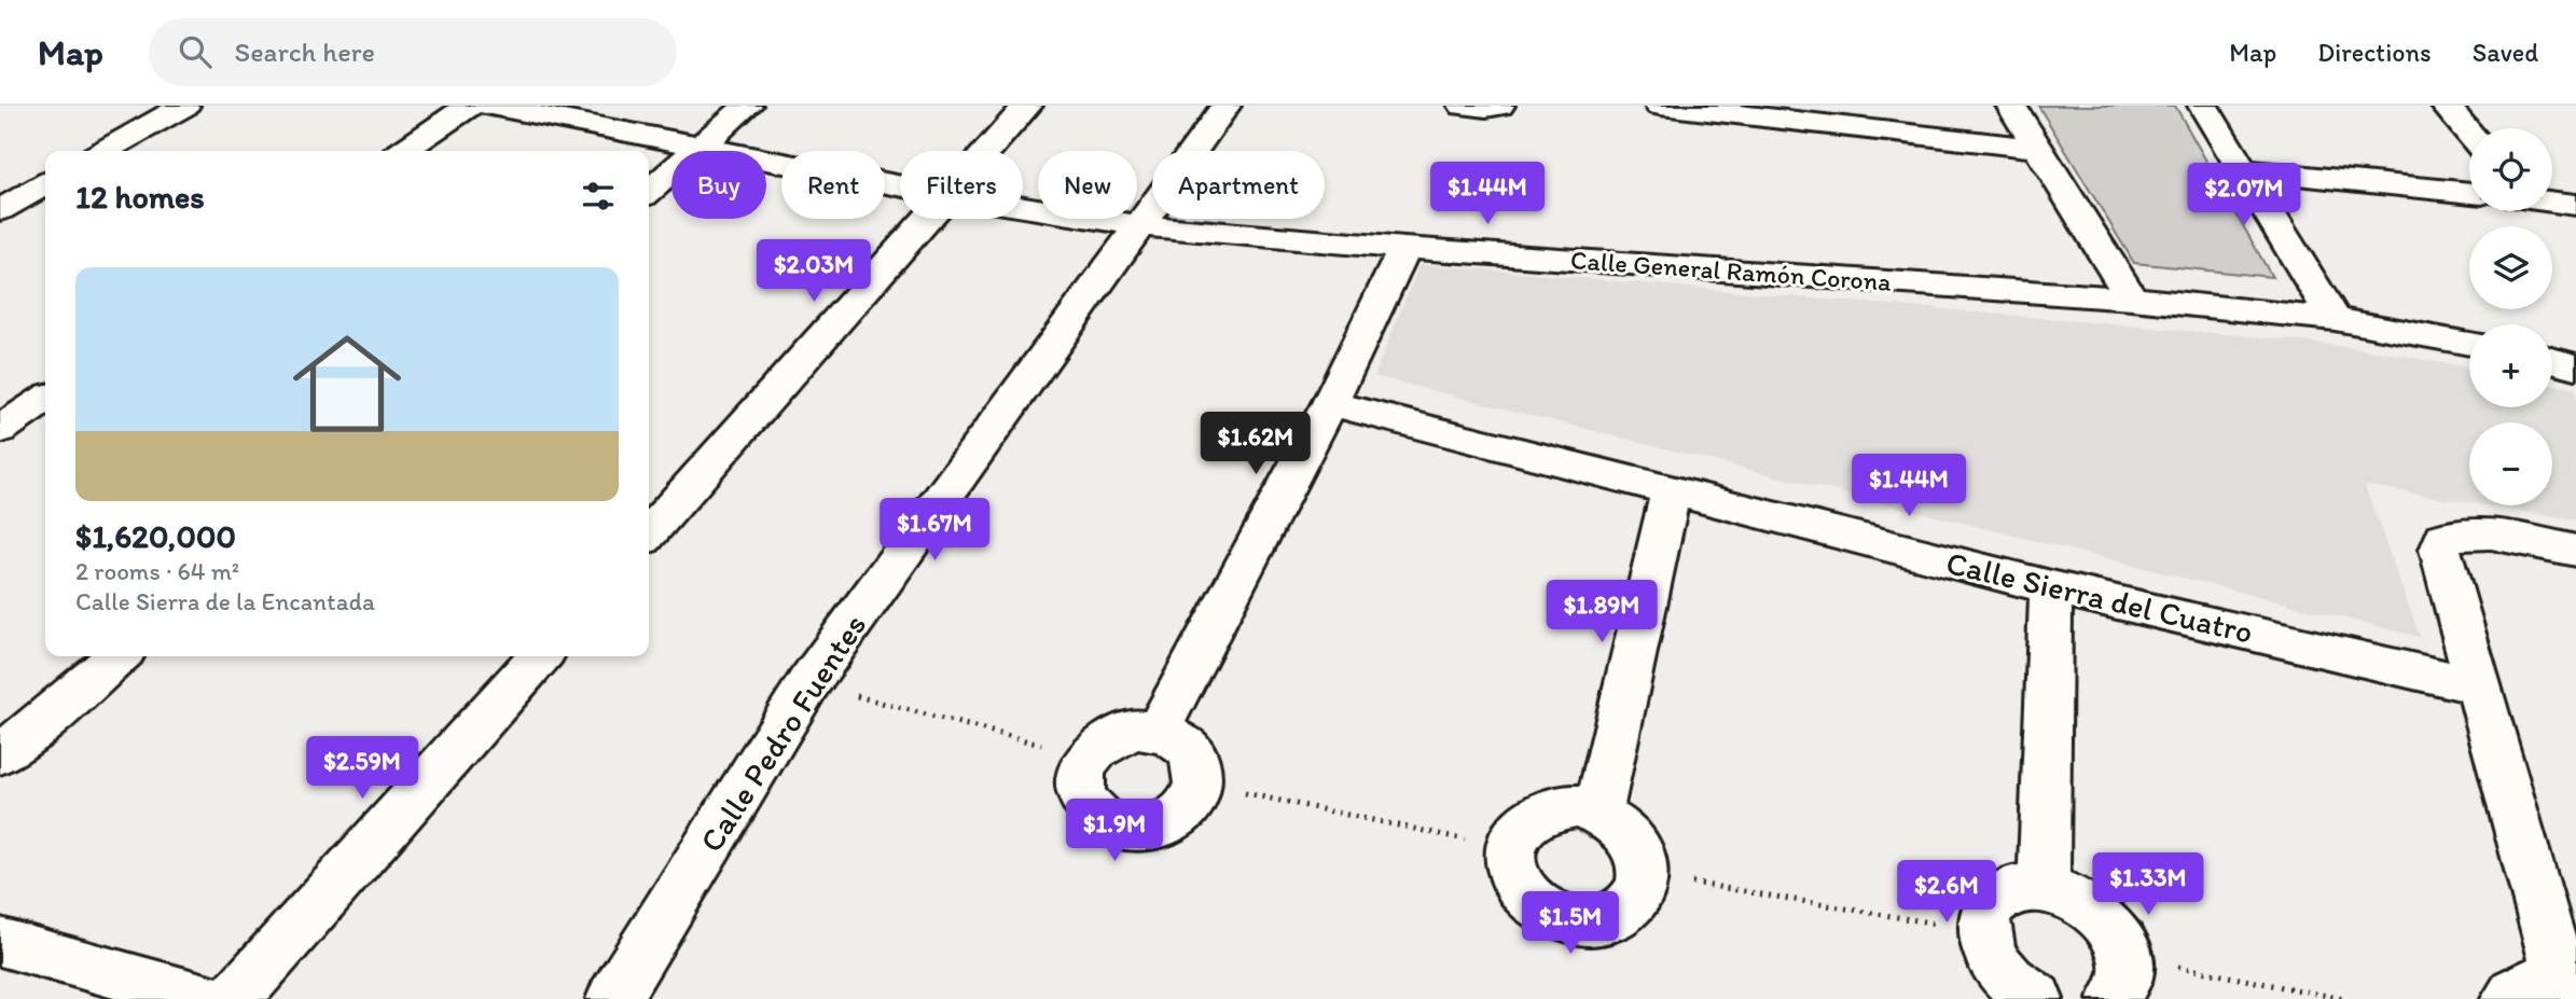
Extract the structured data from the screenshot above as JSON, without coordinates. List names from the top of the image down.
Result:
{
  "streets": {
    "street": ["Calle General Ramón Corona", "Calle Sierra del Cuatro", "Calle Pedro Fuentes"]
  },
  "crossings": [
    ["Calle General Ramón Corona", "Calle Pedro Fuentes"]
  ],
  "page": {
    "header": "Map",
    "search": "Search here",
    "nav": ["Map", "Directions", "Saved"],
    "map_buttons": ["+", "−"],
    "chip": [
      "Buy",
      "Rent",
      "Filters",
      "New",
      "Apartment"
    ],
    "heading": "12 homes",
    "price": [
      "$1.44M",
      "$2.07M",
      "$2.03M",
      "$1.62M",
      "$1.44M",
      "$1.67M",
      "$1.89M",
      "$2.59M",
      "$1.9M",
      "$1.33M",
      "$2.6M",
      "$1.5M"
    ],
    "list": [
      {
        "name": "$1,620,000",
        "note": "2 rooms · 64 m² · Calle Sierra de la Encantada"
      }
    ]
  }
}
